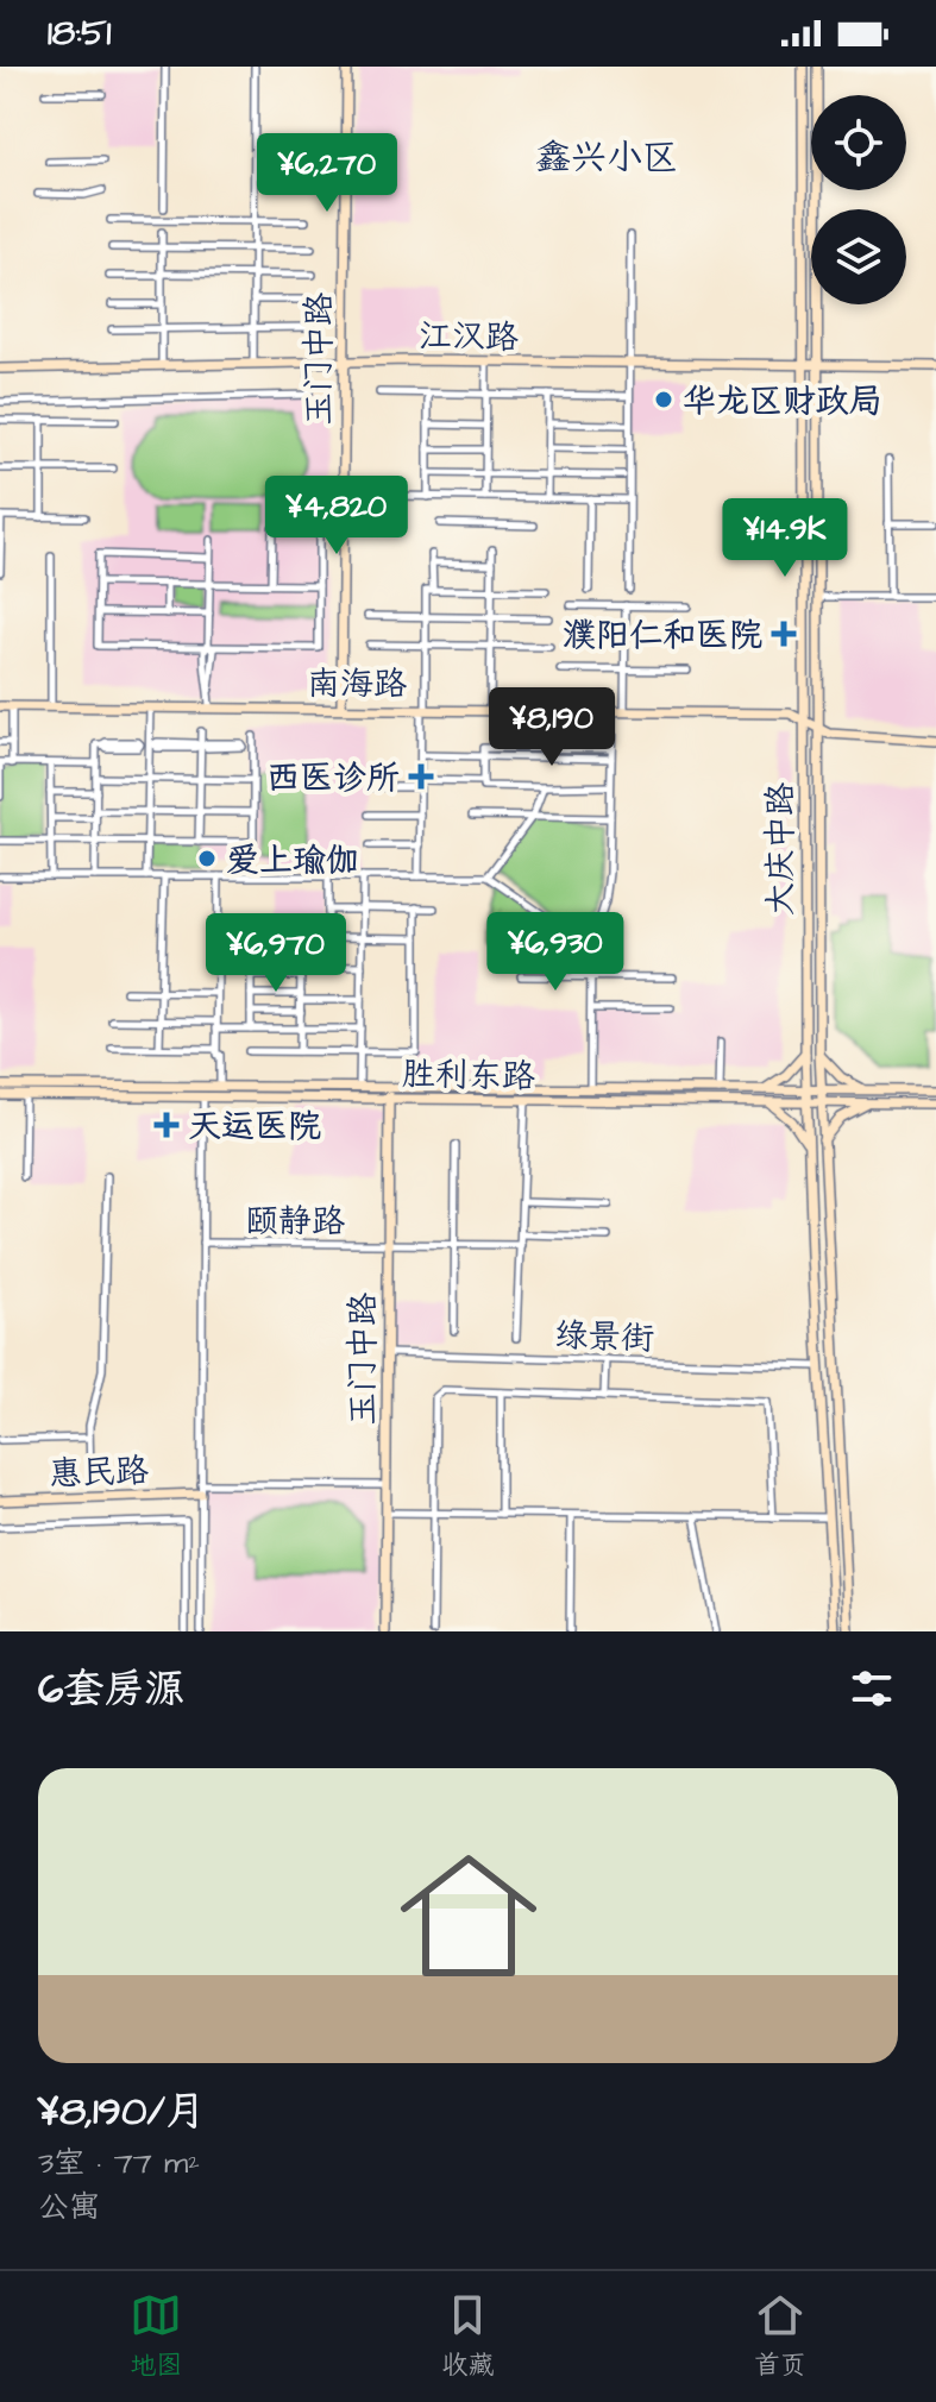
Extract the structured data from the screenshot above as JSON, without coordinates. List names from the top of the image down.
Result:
{
  "streets": {
    "main road": [
      "江汉路",
      "玉门中路",
      "南海路",
      "大庆中路",
      "胜利东路",
      "惠民路"
    ],
    "street": ["颐静路", "绿景街"]
  },
  "crossings": [
    ["江汉路", "玉门中路"],
    ["江汉路", "大庆中路"],
    ["玉门中路", "南海路"],
    ["玉门中路", "胜利东路"],
    ["玉门中路", "颐静路"],
    ["玉门中路", "绿景街"],
    ["南海路", "大庆中路"],
    ["大庆中路", "胜利东路"],
    ["大庆中路", "绿景街"]
  ],
  "districts": ["鑫兴小区"],
  "places": {
    "other": ["华龙区财政局", "爱上瑜伽"],
    "health": ["濮阳仁和医院", "西医诊所", "天运医院"]
  },
  "page": {
    "status": "18:51",
    "price": [
      "¥6,270",
      "¥4,820",
      "¥14.9K",
      "¥8,190",
      "¥6,930",
      "¥6,970"
    ],
    "heading": "6套房源",
    "list": [
      {
        "name": "¥8,190/月",
        "note": "3室 · 77 m² · 公寓"
      }
    ],
    "tabs": ["地图", "收藏", "首页"]
  }
}
